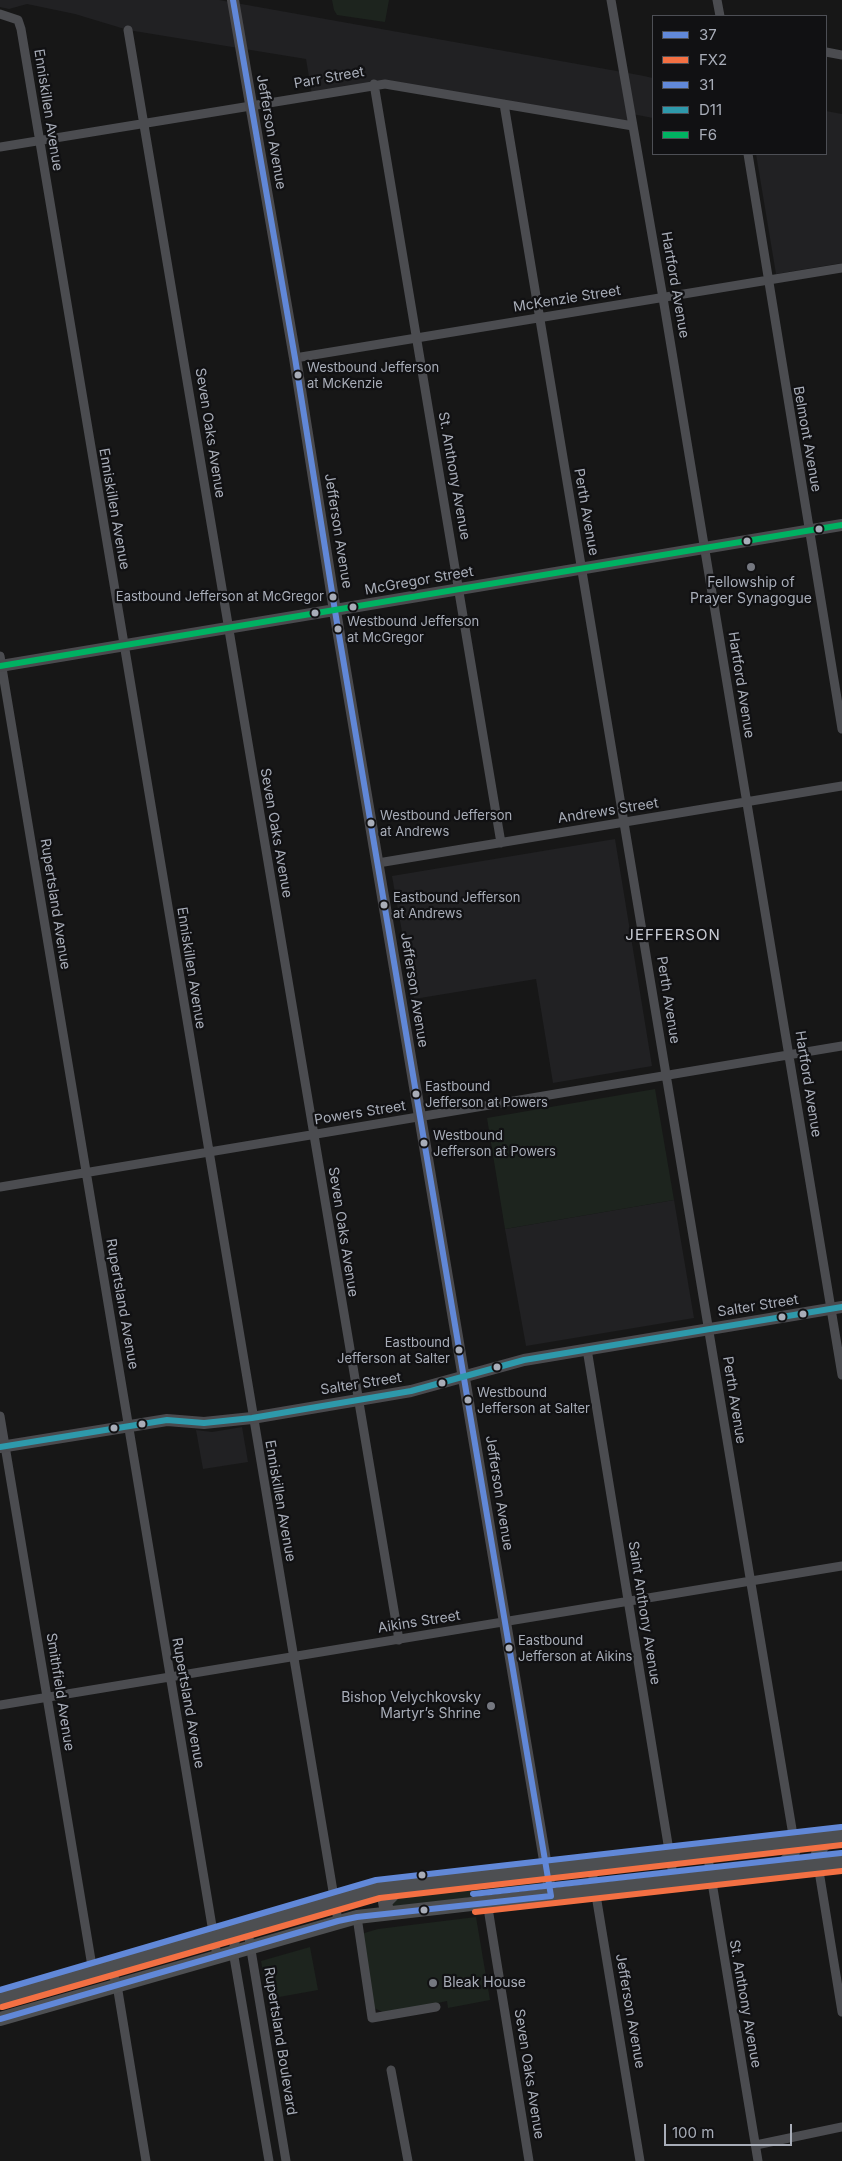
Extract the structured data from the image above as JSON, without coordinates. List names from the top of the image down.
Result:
{
  "streets": {
    "street": [
      "Parr Street",
      "Enniskillen Avenue",
      "Jefferson Avenue",
      "Hartford Avenue",
      "McKenzie Street",
      "Seven Oaks Avenue",
      "Belmont Avenue",
      "St. Anthony Avenue",
      "Perth Avenue",
      "McGregor Street",
      "Andrews Street",
      "Rupertsland Avenue",
      "Powers Street",
      "Salter Street",
      "Saint Anthony Avenue",
      "Aikins Street",
      "Smithfield Avenue",
      "Rupertsland Boulevard"
    ]
  },
  "crossings": [
    ["Parr Street", "Enniskillen Avenue"],
    ["Parr Street", "Jefferson Avenue"],
    ["Parr Street", "Hartford Avenue"],
    ["Parr Street", "Seven Oaks Avenue"],
    ["Parr Street", "St. Anthony Avenue"],
    ["Parr Street", "Perth Avenue"],
    ["Enniskillen Avenue", "McGregor Street"],
    ["Enniskillen Avenue", "Powers Street"],
    ["Enniskillen Avenue", "Salter Street"],
    ["Enniskillen Avenue", "Aikins Street"],
    ["Jefferson Avenue", "McKenzie Street"],
    ["Jefferson Avenue", "McGregor Street"],
    ["Jefferson Avenue", "Andrews Street"],
    ["Jefferson Avenue", "Powers Street"],
    ["Jefferson Avenue", "Salter Street"],
    ["Jefferson Avenue", "Aikins Street"],
    ["Hartford Avenue", "McKenzie Street"],
    ["Hartford Avenue", "McGregor Street"],
    ["Hartford Avenue", "Andrews Street"],
    ["Hartford Avenue", "Powers Street"],
    ["Hartford Avenue", "Salter Street"],
    ["McKenzie Street", "Belmont Avenue"],
    ["McKenzie Street", "St. Anthony Avenue"],
    ["McKenzie Street", "Perth Avenue"],
    ["Seven Oaks Avenue", "McGregor Street"],
    ["Seven Oaks Avenue", "Powers Street"],
    ["Seven Oaks Avenue", "Salter Street"],
    ["Seven Oaks Avenue", "Aikins Street"],
    ["Belmont Avenue", "McGregor Street"],
    ["St. Anthony Avenue", "McGregor Street"],
    ["St. Anthony Avenue", "Andrews Street"],
    ["Perth Avenue", "McGregor Street"],
    ["Perth Avenue", "Andrews Street"],
    ["Perth Avenue", "Powers Street"],
    ["Perth Avenue", "Salter Street"],
    ["Perth Avenue", "Aikins Street"],
    ["McGregor Street", "Rupertsland Avenue"],
    ["Rupertsland Avenue", "Powers Street"],
    ["Rupertsland Avenue", "Salter Street"],
    ["Rupertsland Avenue", "Aikins Street"],
    ["Salter Street", "Saint Anthony Avenue"],
    ["Salter Street", "Smithfield Avenue"],
    ["Saint Anthony Avenue", "Aikins Street"],
    ["Aikins Street", "Smithfield Avenue"]
  ],
  "districts": ["JEFFERSON"],
  "places": [
    "Westbound Jefferson at McKenzie",
    "Fellowship of Prayer Synagogue",
    "Eastbound Jefferson at McGregor",
    "Westbound Jefferson at McGregor",
    "Westbound Jefferson at Andrews",
    "Eastbound Jefferson at Andrews",
    "Eastbound Jefferson at Powers",
    "Westbound Jefferson at Powers",
    "Eastbound Jefferson at Salter",
    "Westbound Jefferson at Salter",
    "Eastbound Jefferson at Aikins",
    "Bishop Velychkovsky Martyr’s Shrine",
    "Bleak House"
  ],
  "lines": [
    "transit line 37",
    "transit line F6",
    "transit line D11",
    "transit line 31",
    "transit line FX2"
  ],
  "legend": [
    "37",
    "FX2",
    "31",
    "D11",
    "F6"
  ],
  "scale_bar": "100 m"
}
